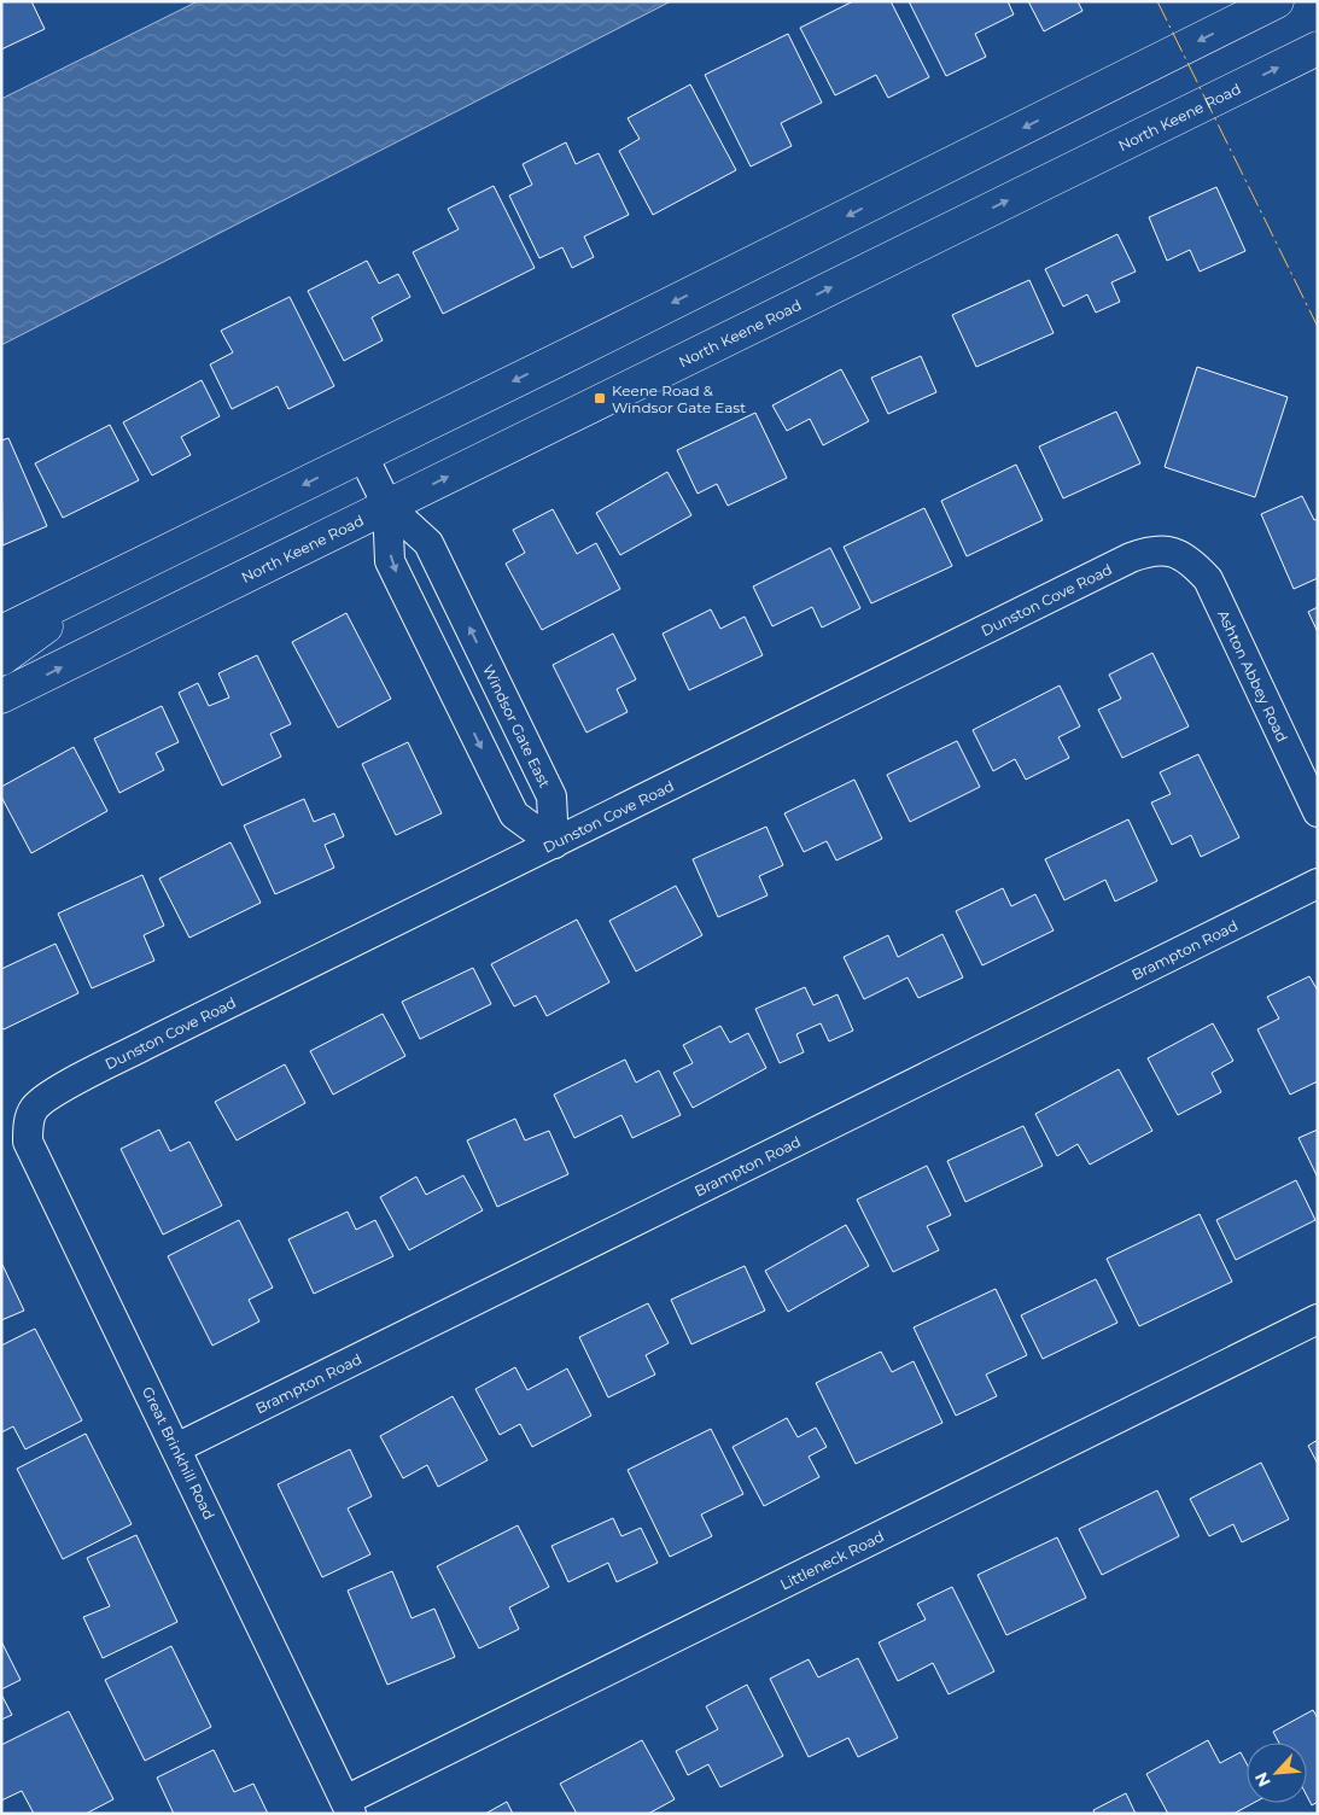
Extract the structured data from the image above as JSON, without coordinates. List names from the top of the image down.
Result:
{
  "streets": {
    "main road": ["North Keene Road"],
    "street": [
      "Dunston Cove Road",
      "Ashton Abbey Road",
      "Windsor Gate East",
      "Brampton Road",
      "Great Brinkhill Road",
      "Littleneck Road"
    ]
  },
  "crossings": [
    ["North Keene Road", "Windsor Gate East"],
    ["Dunston Cove Road", "Ashton Abbey Road"],
    ["Dunston Cove Road", "Windsor Gate East"],
    ["Dunston Cove Road", "Great Brinkhill Road"],
    ["Brampton Road", "Great Brinkhill Road"],
    ["Great Brinkhill Road", "Littleneck Road"]
  ],
  "places": {
    "transit": ["Keene Road & Windsor Gate East"]
  },
  "north": "bottom left"
}
